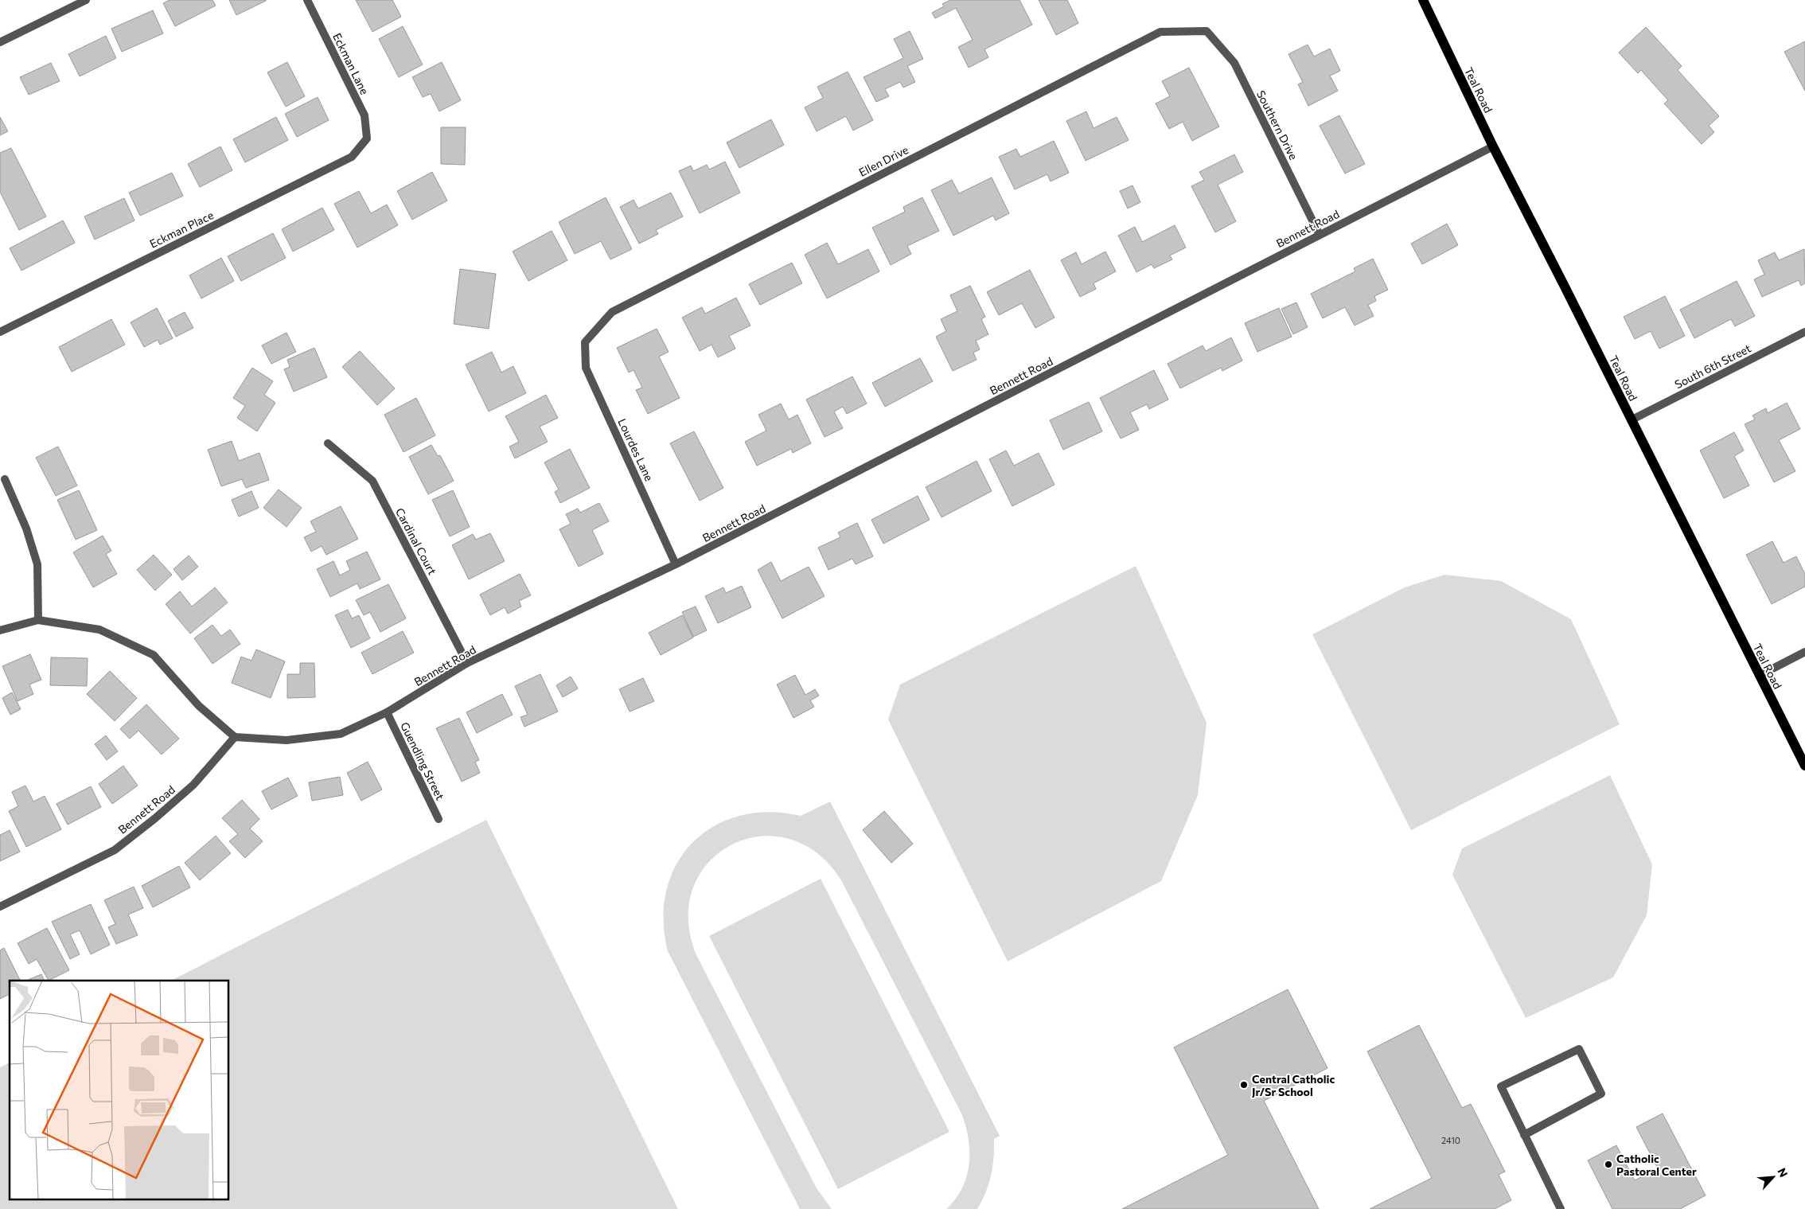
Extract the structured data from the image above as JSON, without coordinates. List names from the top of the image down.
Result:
{
  "streets": {
    "main road": ["Teal Road"],
    "street": [
      "Eckman Lane",
      "Southern Drive",
      "Ellen Drive",
      "Bennett Road",
      "Eckman Place",
      "South 6th Street",
      "Lourdes Lane",
      "Cardinal Court",
      "Guendling Street"
    ]
  },
  "crossings": [
    ["Eckman Lane", "Eckman Place"],
    ["Teal Road", "Bennett Road"],
    ["Teal Road", "South 6th Street"],
    ["Southern Drive", "Ellen Drive"],
    ["Southern Drive", "Bennett Road"],
    ["Ellen Drive", "Lourdes Lane"],
    ["Bennett Road", "Lourdes Lane"],
    ["Bennett Road", "Cardinal Court"],
    ["Bennett Road", "Guendling Street"]
  ],
  "places": ["Central Catholic Jr/Sr School", "Catholic Pastoral Center"],
  "house_numbers": ["2410"],
  "north": "top right"
}
